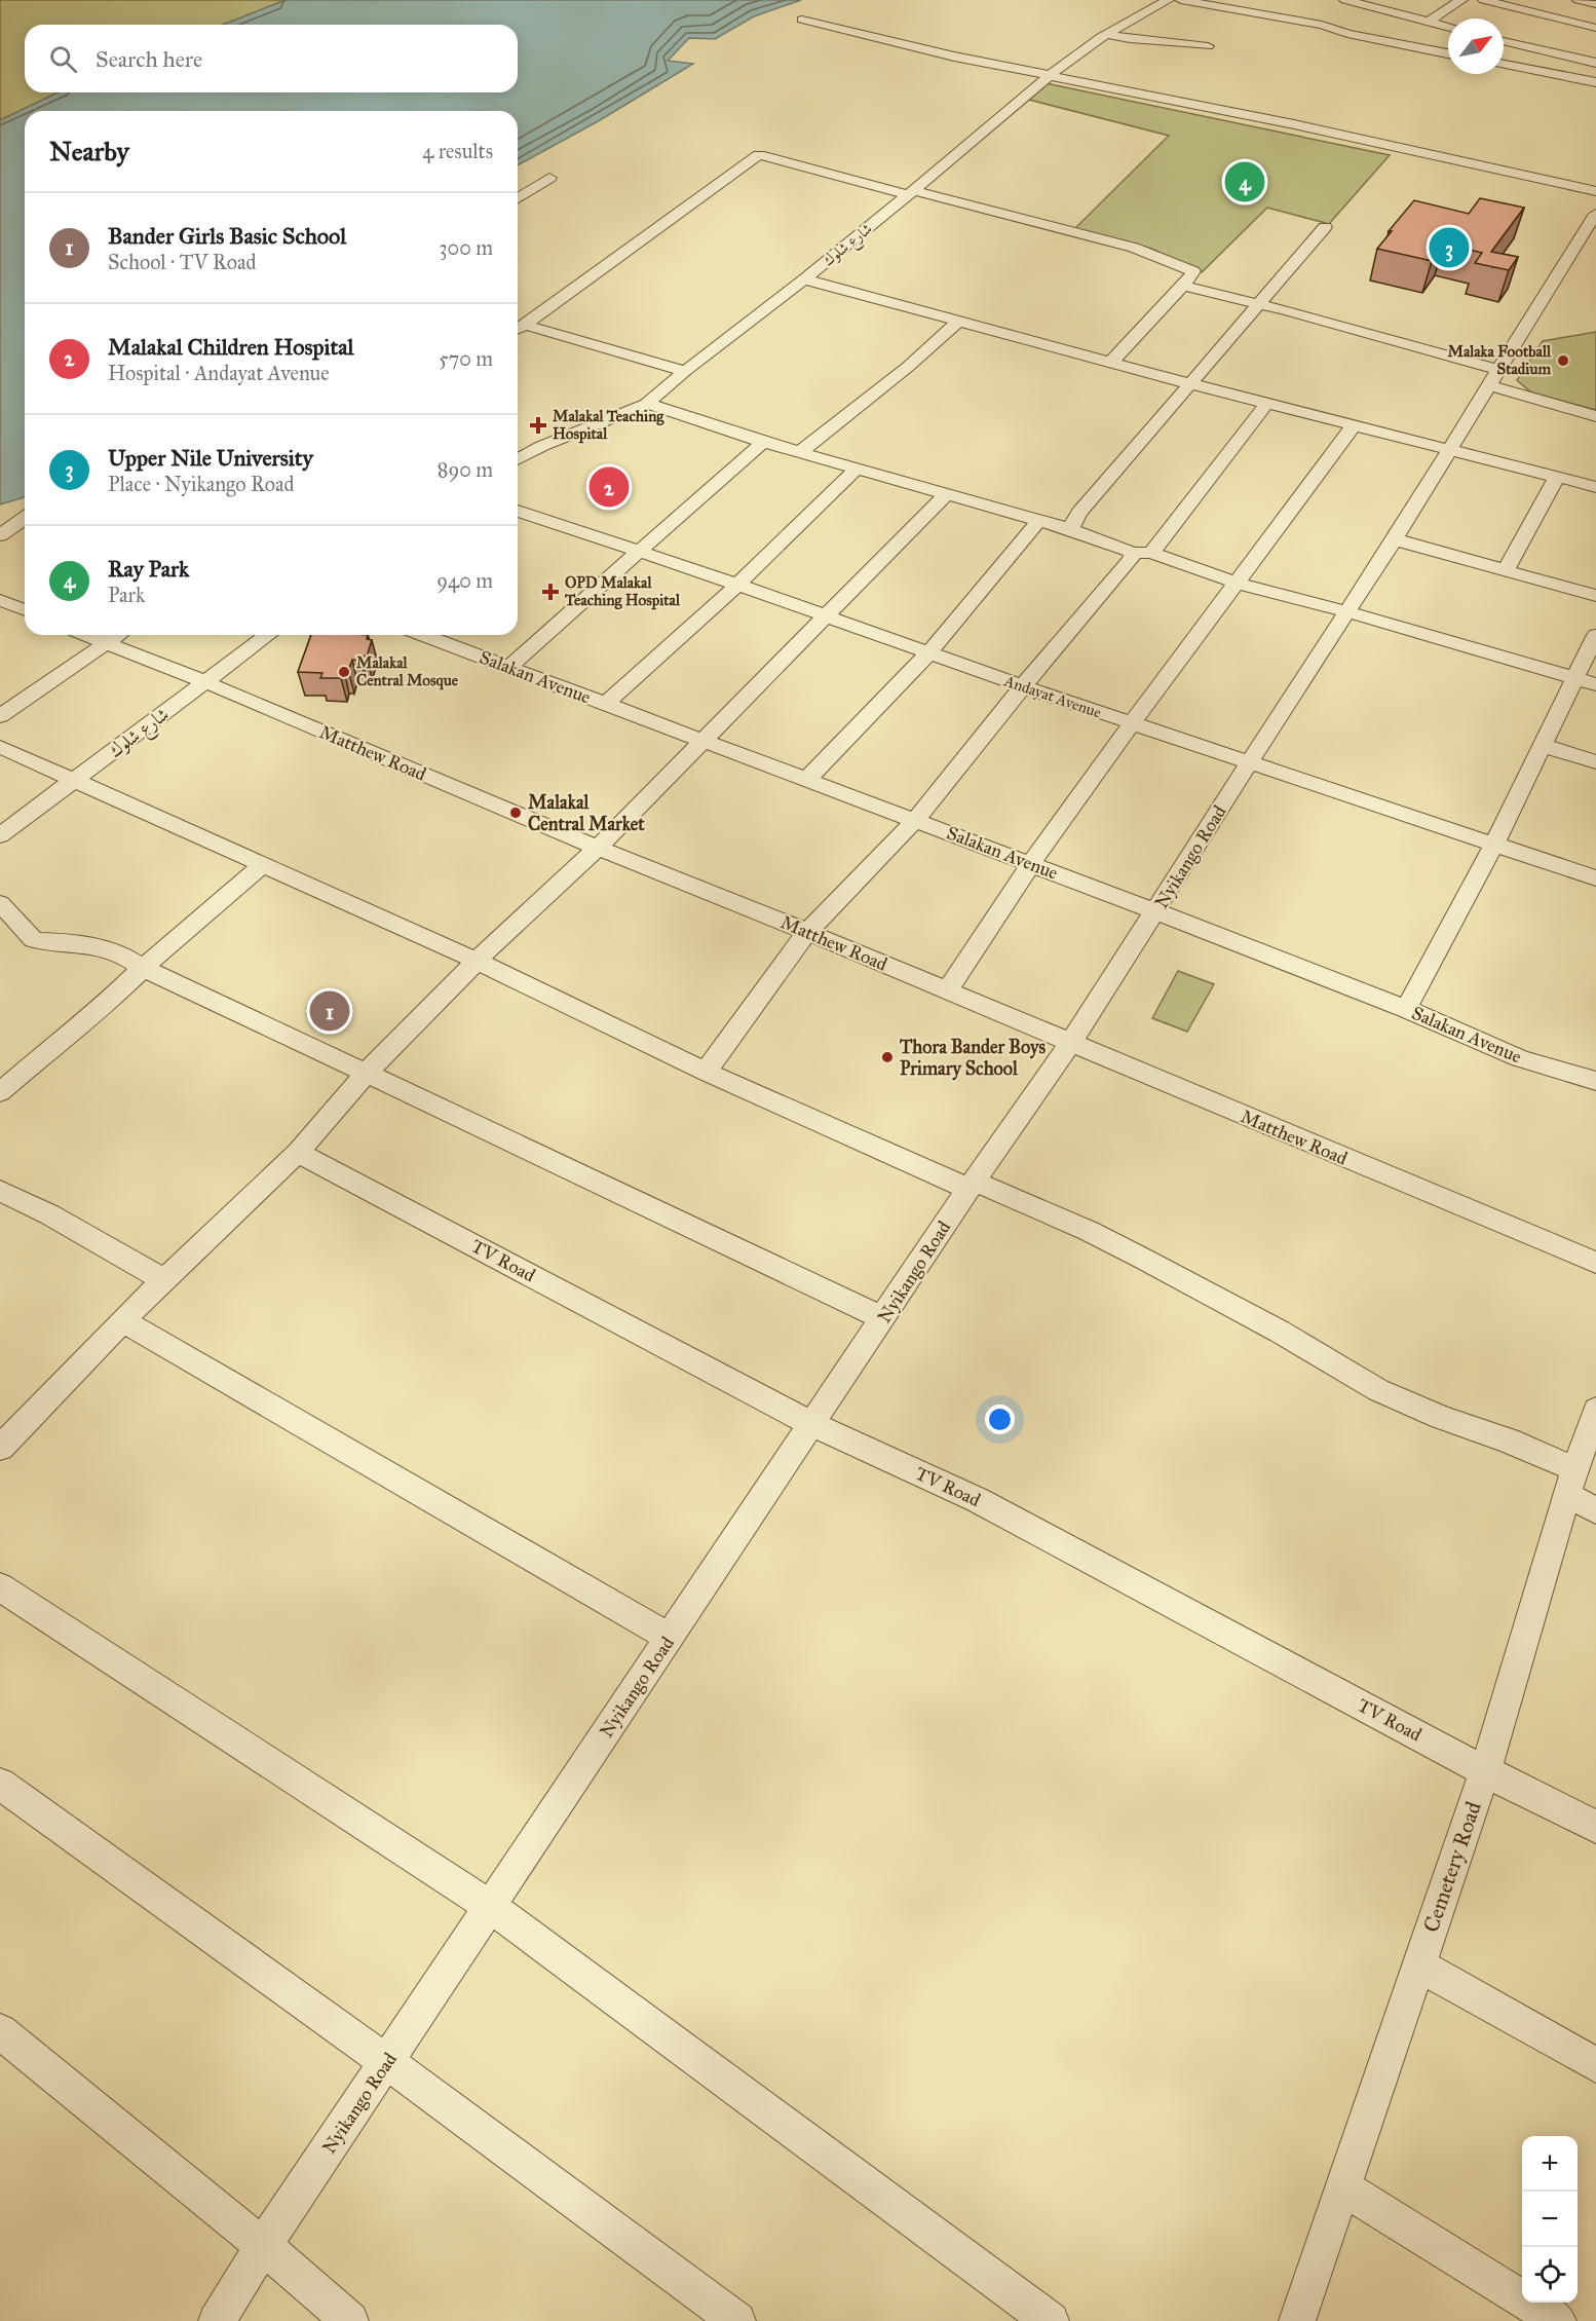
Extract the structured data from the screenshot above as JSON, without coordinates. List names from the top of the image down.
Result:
{
  "streets": {
    "street": [
      "شارع شلوك",
      "Salakan Avenue",
      "Andayat Avenue",
      "Matthew Road",
      "Nyikango Road",
      "TV Road",
      "Cemetery Road"
    ]
  },
  "crossings": [
    ["شارع شلوك", "Matthew Road"],
    ["Salakan Avenue", "Nyikango Road"],
    ["Andayat Avenue", "Nyikango Road"],
    ["Matthew Road", "Nyikango Road"],
    ["Nyikango Road", "TV Road"],
    ["TV Road", "Cemetery Road"]
  ],
  "places": {
    "other": [
      "Malaka Football Stadium",
      "Malakal Central Mosque",
      "Malakal Central Market",
      "Thora Bander Boys Primary School"
    ],
    "health": ["Malakal Teaching Hospital", "OPD Malakal Teaching Hospital"]
  },
  "north": "top right",
  "page": {
    "search": "Search here",
    "heading": ["Nearby", "4 results"],
    "pins": [
      "4",
      "3",
      "2",
      "1"
    ],
    "list": [
      {
        "mark": "1",
        "name": "Bander Girls Basic School",
        "note": "School · TV Road",
        "value": "300 m"
      },
      {
        "mark": "2",
        "name": "Malakal Children Hospital",
        "note": "Hospital · Andayat Avenue",
        "value": "570 m"
      },
      {
        "mark": "3",
        "name": "Upper Nile University",
        "note": "Place · Nyikango Road",
        "value": "890 m"
      },
      {
        "mark": "4",
        "name": "Ray Park",
        "note": "Park",
        "value": "940 m"
      }
    ],
    "map_buttons": ["+", "−"]
  }
}
